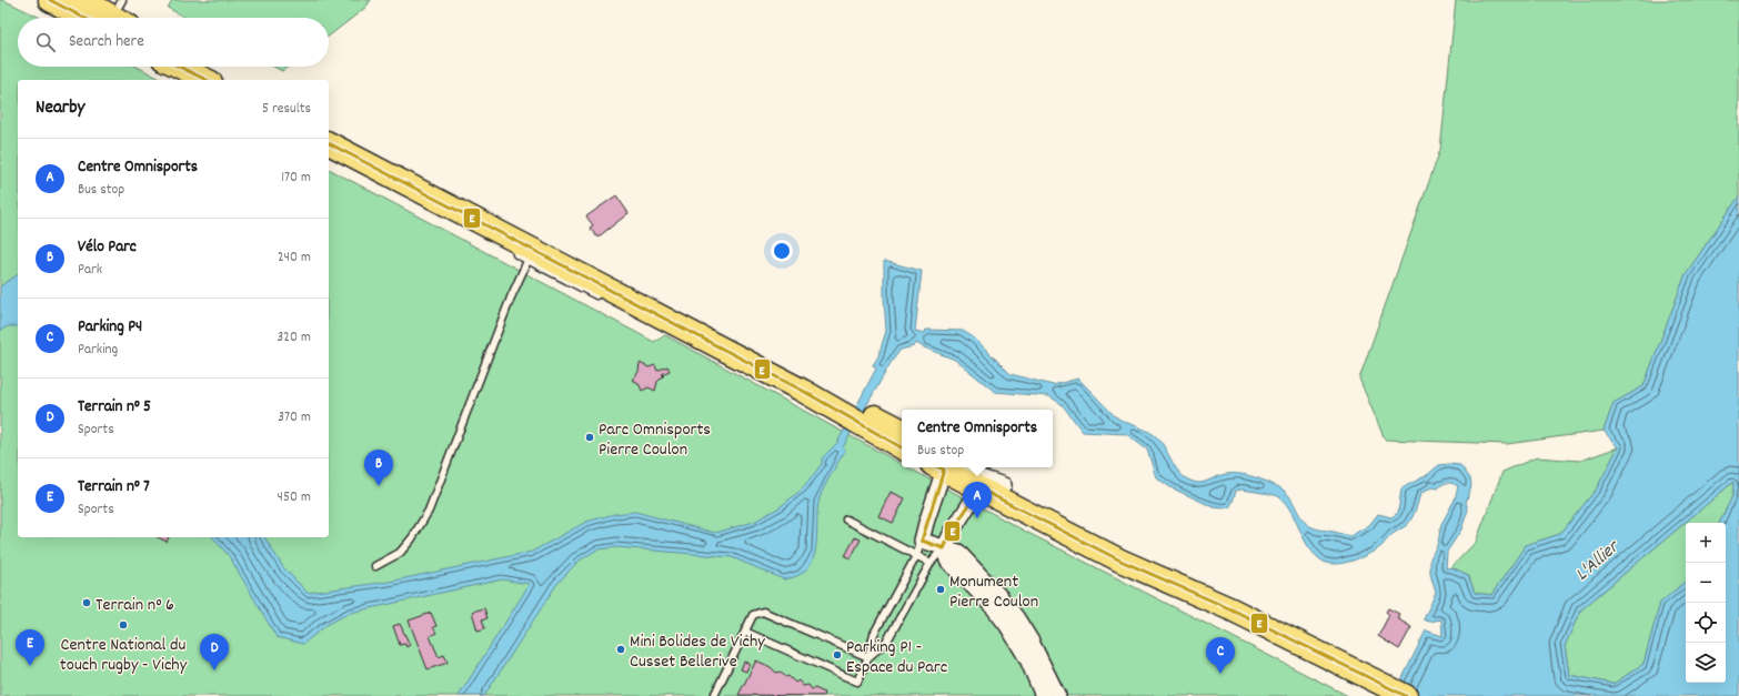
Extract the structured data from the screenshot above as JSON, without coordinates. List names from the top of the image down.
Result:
{
  "water": ["L'Allier"],
  "places": [
    "Parc Omnisports Pierre Coulon",
    "Monument Pierre Coulon",
    "Terrain n° 6",
    "Centre National du touch rugby - Vichy",
    "Mini Bolides de Vichy Cusset Bellerive",
    "Parking P1 - Espace du Parc"
  ],
  "lines": ["transit line E"],
  "page": {
    "search": "Search here",
    "heading": ["Nearby", "5 results"],
    "list": [
      {
        "mark": "A",
        "name": "Centre Omnisports",
        "note": "Bus stop",
        "value": "170 m"
      },
      {
        "mark": "B",
        "name": "Vélo Parc",
        "note": "Park",
        "value": "240 m"
      },
      {
        "mark": "C",
        "name": "Parking P4",
        "note": "Parking",
        "value": "320 m"
      },
      {
        "mark": "D",
        "name": "Terrain n° 5",
        "note": "Sports",
        "value": "370 m"
      },
      {
        "mark": "E",
        "name": "Terrain n° 7",
        "note": "Sports",
        "value": "450 m"
      }
    ],
    "popup": ["Centre Omnisports", "Bus stop"],
    "pins": [
      "B",
      "A",
      "E",
      "D",
      "C"
    ],
    "map_buttons": ["+", "−"]
  }
}
